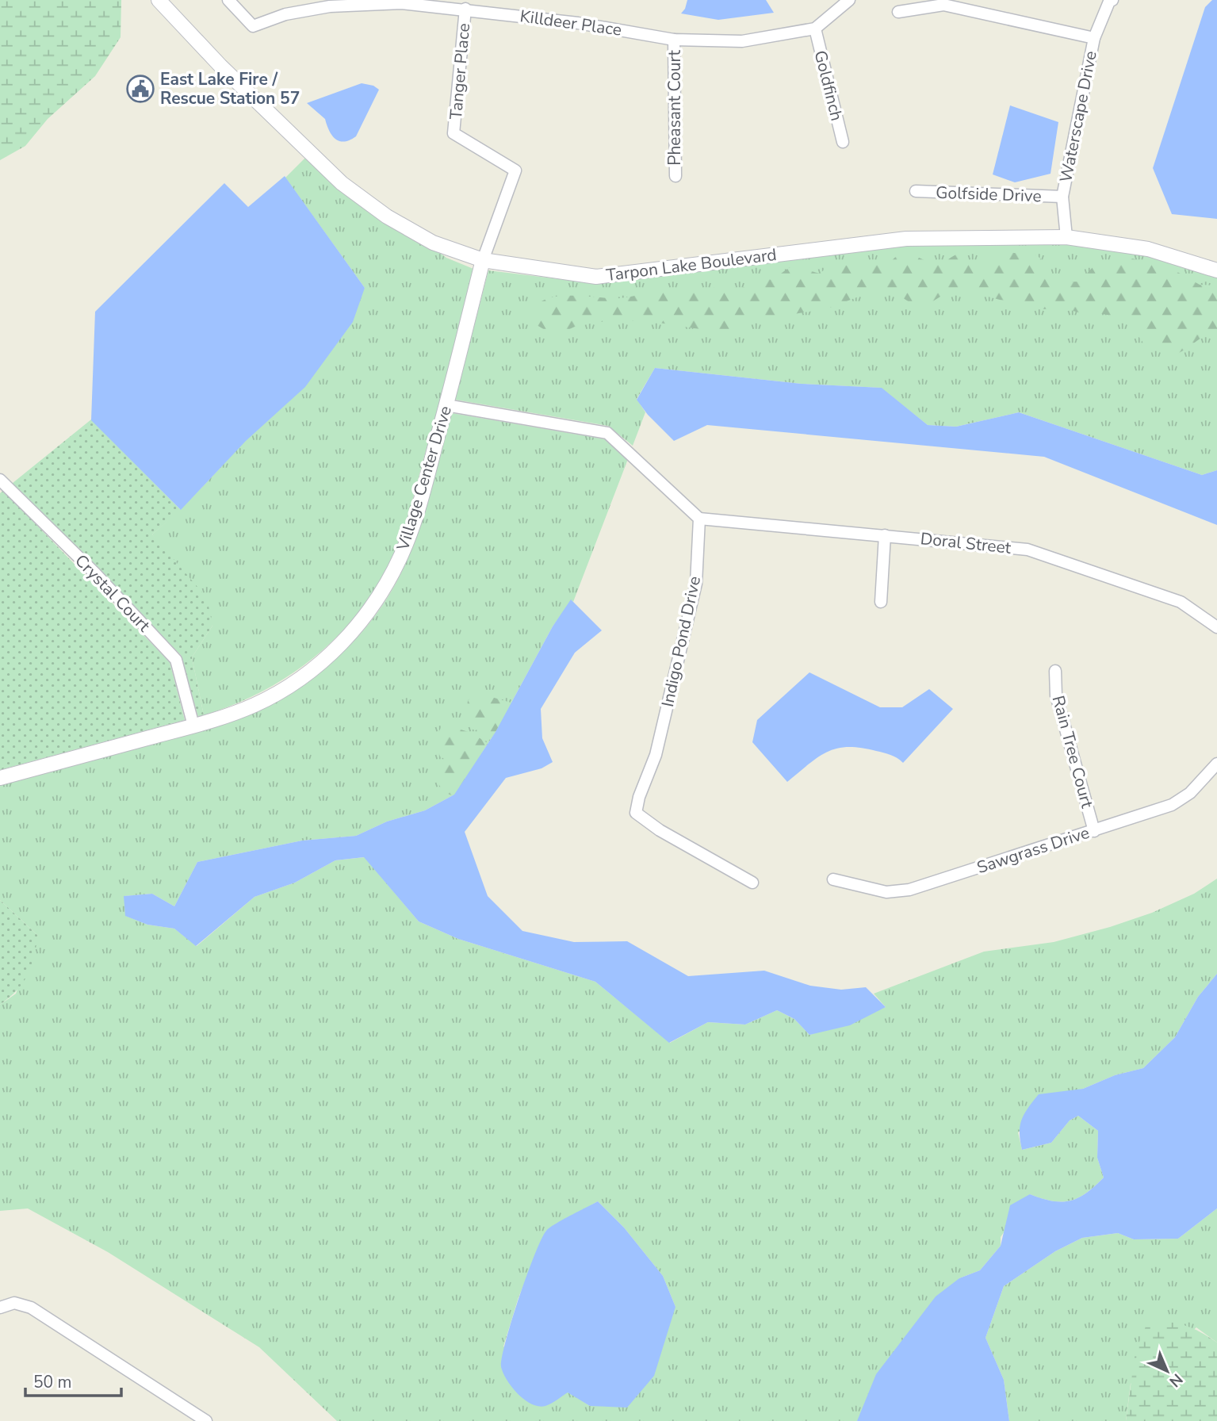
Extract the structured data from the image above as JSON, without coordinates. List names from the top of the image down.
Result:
{
  "streets": {
    "street": [
      "Killdeer Place",
      "Tanger Place",
      "Goldfinch",
      "Pheasant Court",
      "Waterscape Drive",
      "Golfside Drive",
      "Tarpon Lake Boulevard",
      "Village Center Drive",
      "Doral Street",
      "Crystal Court",
      "Indigo Pond Drive",
      "Rain Tree Court",
      "Sawgrass Drive"
    ]
  },
  "crossings": [
    ["Killdeer Place", "Tanger Place"],
    ["Killdeer Place", "Goldfinch"],
    ["Killdeer Place", "Pheasant Court"],
    ["Tanger Place", "Tarpon Lake Boulevard"],
    ["Tanger Place", "Village Center Drive"],
    ["Waterscape Drive", "Golfside Drive"],
    ["Waterscape Drive", "Tarpon Lake Boulevard"],
    ["Tarpon Lake Boulevard", "Village Center Drive"],
    ["Village Center Drive", "Crystal Court"],
    ["Doral Street", "Indigo Pond Drive"],
    ["Rain Tree Court", "Sawgrass Drive"]
  ],
  "places": {
    "public building": ["East Lake Fire / Rescue Station 57"]
  },
  "scale_bar": "50 m",
  "north": "bottom right"
}
